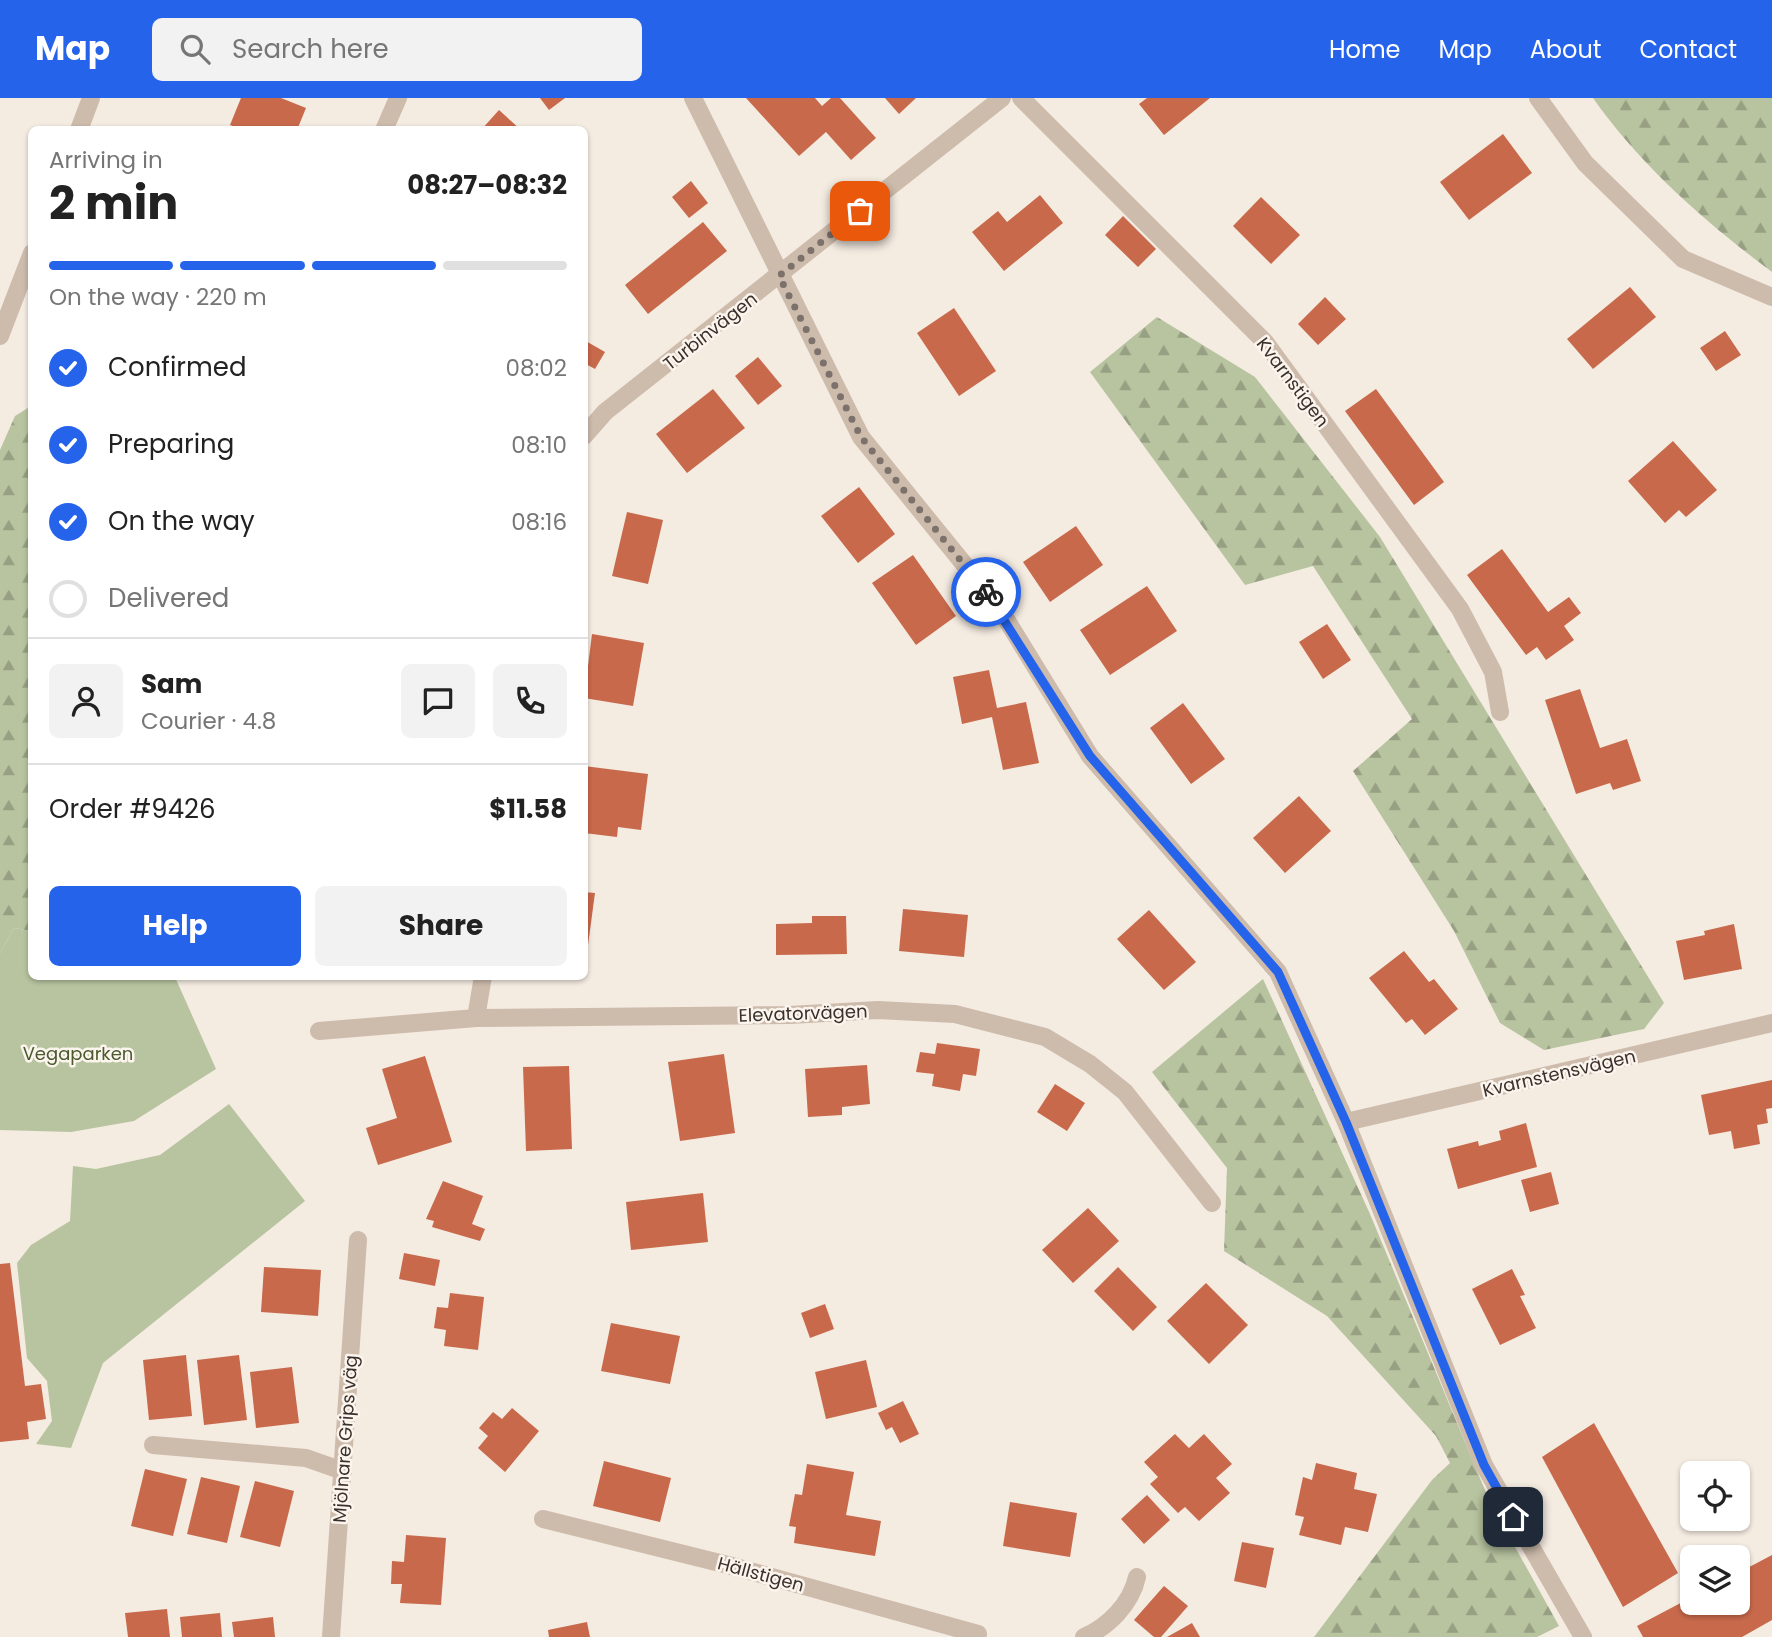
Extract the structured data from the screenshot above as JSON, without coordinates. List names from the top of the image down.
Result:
{
  "streets": {
    "street": [
      "Turbinvägen",
      "Kvarnstigen",
      "Elevatorvägen",
      "Kvarnstensvägen",
      "Mjölnare Grips väg",
      "Hällstigen"
    ]
  },
  "parks": ["Vegaparken"],
  "page": {
    "header": "Map",
    "search": "Search here",
    "nav": [
      "Home",
      "Map",
      "About",
      "Contact"
    ],
    "heading": ["2 min", "Arriving in", "08:27–08:32"],
    "panel": [
      "Sam",
      "Courier · 4.8",
      "Order #9426",
      "$11.58"
    ],
    "bar": "On the way · 220 m",
    "list": [
      ["Confirmed", "08:02"],
      ["Preparing", "08:10"],
      ["On the way", "08:16"],
      "Delivered"
    ],
    "buttons": ["Help", "Share"]
  }
}
